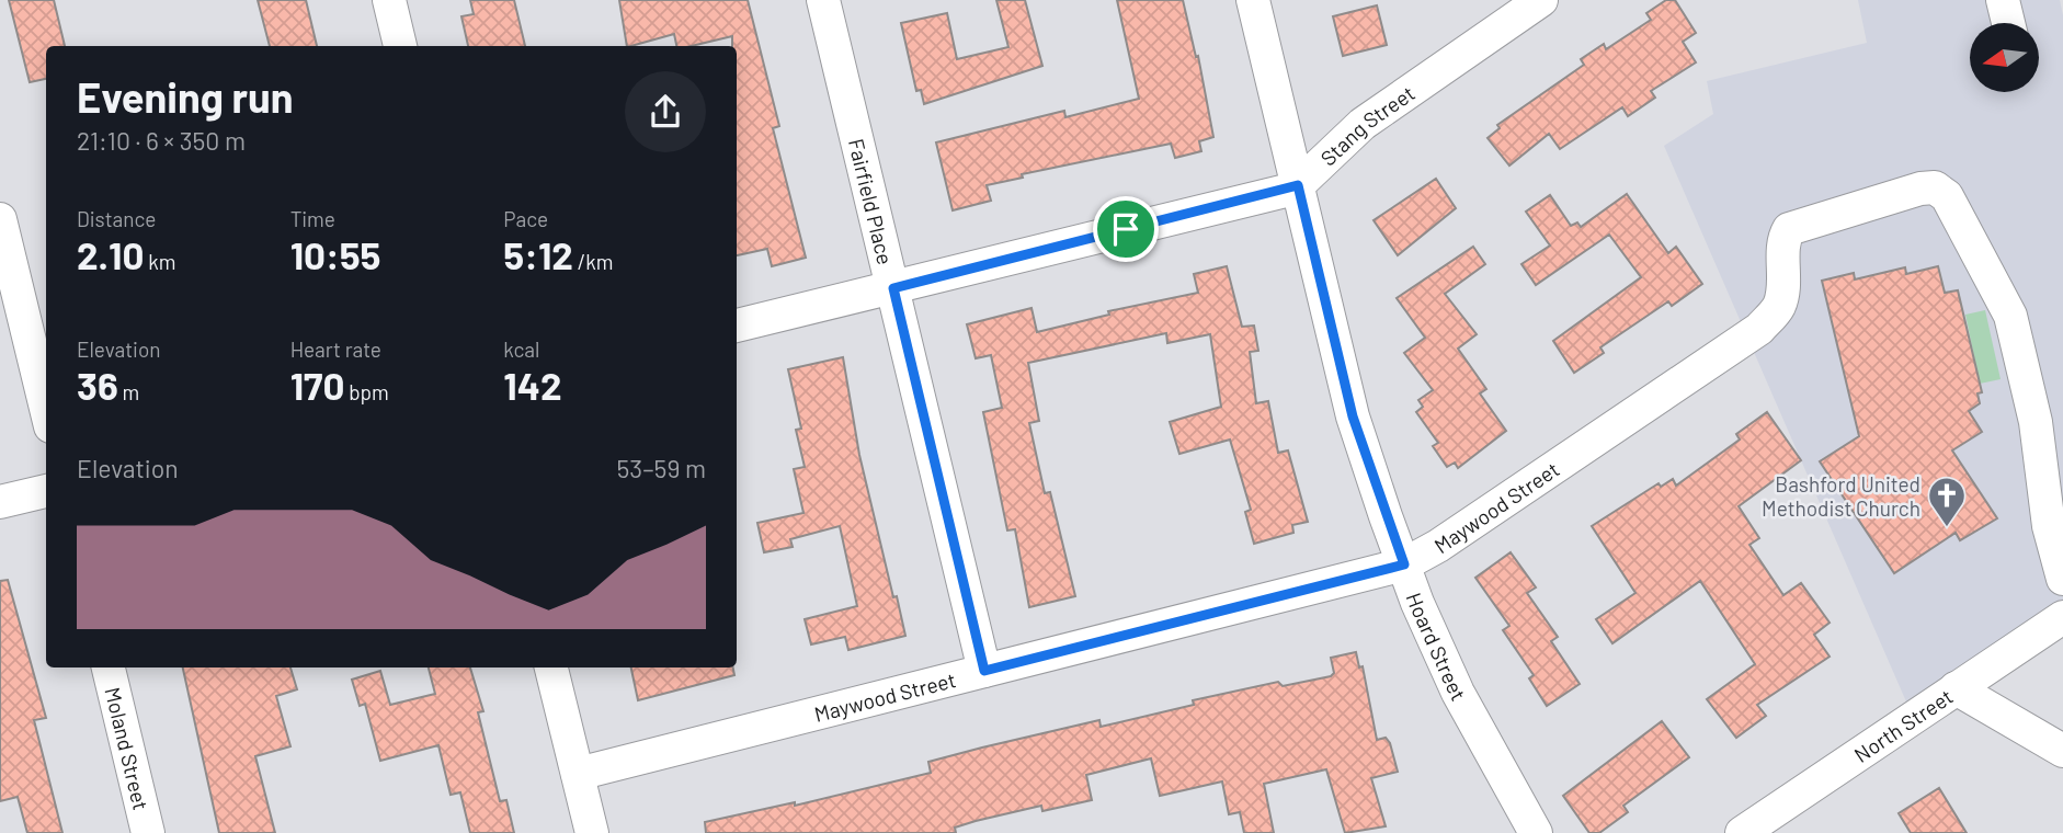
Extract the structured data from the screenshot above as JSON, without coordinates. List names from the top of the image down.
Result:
{
  "streets": {
    "street": [
      "Stang Street",
      "Fairfield Place",
      "Maywood Street",
      "Hoard Street",
      "North Street",
      "Moland Street"
    ]
  },
  "crossings": [
    ["Stang Street", "Fairfield Place"],
    ["Stang Street", "Hoard Street"],
    ["Fairfield Place", "Maywood Street"],
    ["Maywood Street", "Hoard Street"]
  ],
  "places": {
    "church": ["Bashford United Methodist Church"]
  },
  "north": "left",
  "page": {
    "heading": ["Evening run", "21:10 · 6 × 350 m"],
    "stats": [
      ["Distance", "2.10 km"],
      ["Time", "10:55"],
      ["Pace", "5:12 /km"],
      ["Elevation", "36 m"],
      ["Heart rate", "170 bpm"],
      ["kcal", "142"]
    ],
    "chart": ["Elevation", "53–59 m"]
  }
}
